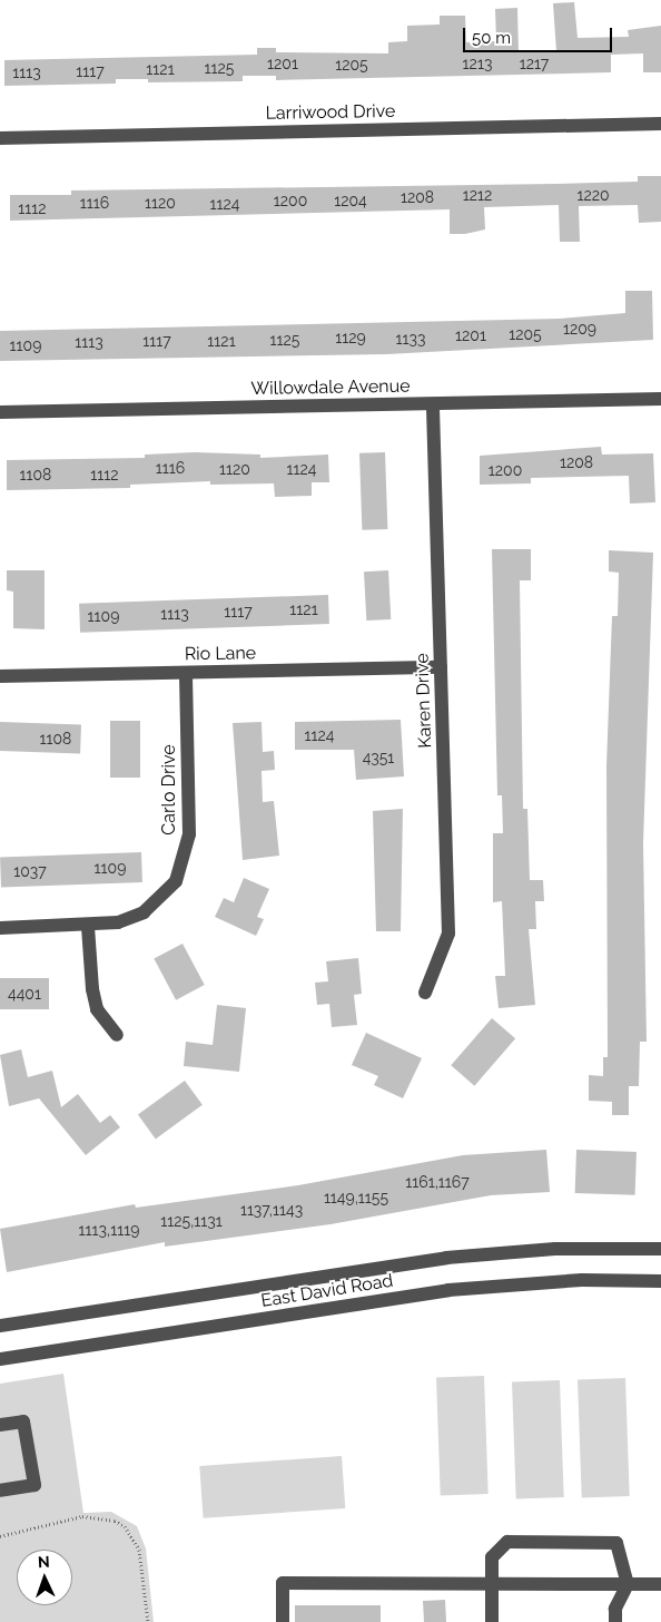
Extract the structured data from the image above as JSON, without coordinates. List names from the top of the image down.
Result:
{
  "streets": {
    "street": [
      "Larriwood Drive",
      "Willowdale Avenue",
      "Rio Lane",
      "Karen Drive",
      "Carlo Drive",
      "East David Road"
    ]
  },
  "crossings": [
    ["Willowdale Avenue", "Karen Drive"],
    ["Rio Lane", "Karen Drive"],
    ["Rio Lane", "Carlo Drive"]
  ],
  "house_numbers": [
    "1201",
    "1213",
    "1217",
    "1205",
    "1125",
    "1121",
    "1117",
    "1113",
    "1212",
    "1220",
    "1208",
    "1200",
    "1204",
    "1116",
    "1120",
    "1124",
    "1112",
    "1209",
    "1205",
    "1201",
    "1129",
    "1133",
    "1125",
    "1117",
    "1121",
    "1113",
    "1109",
    "1208",
    "1116",
    "1120",
    "1124",
    "1200",
    "1108",
    "1112",
    "1121",
    "1117",
    "1113",
    "1109",
    "1124",
    "1108",
    "4351",
    "1109",
    "1037",
    "4401",
    "1161,1167",
    "1149,1155",
    "1137,1143",
    "1125,1131",
    "1113,1119"
  ],
  "scale_bar": "50 m",
  "north": "top"
}
